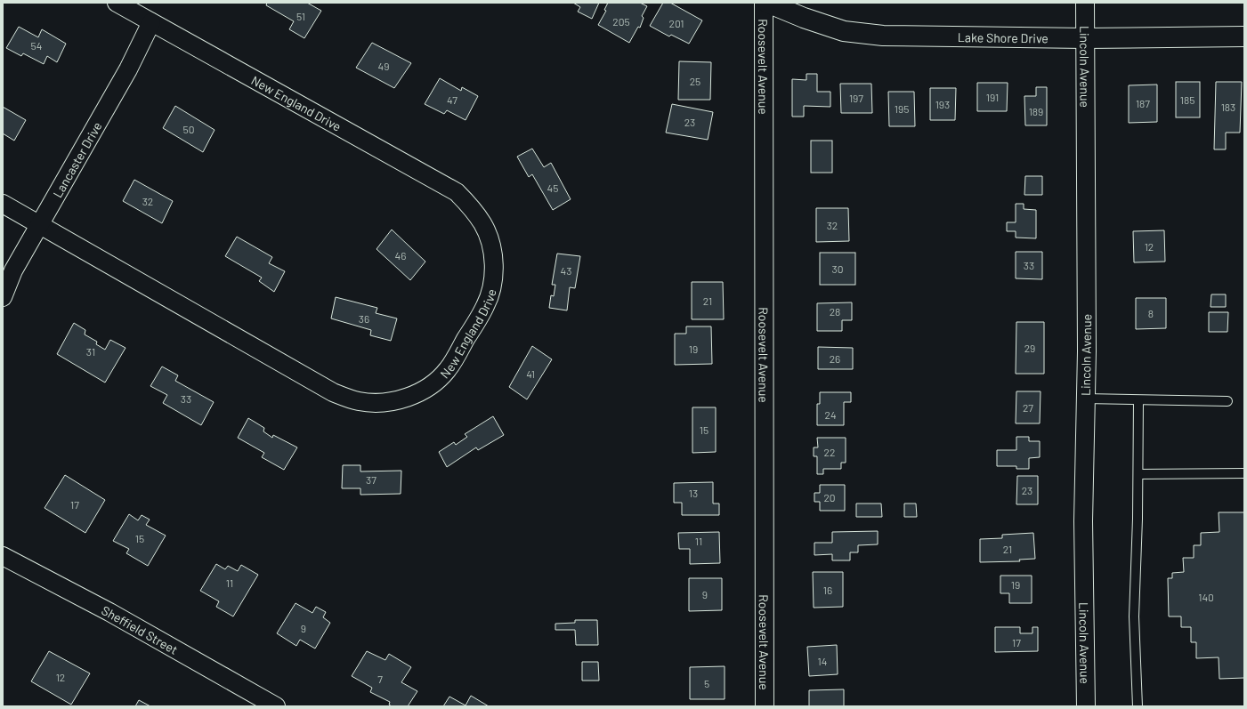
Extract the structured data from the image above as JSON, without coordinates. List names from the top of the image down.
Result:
{
  "streets": {
    "street": [
      "Lake Shore Drive",
      "Roosevelt Avenue",
      "Lincoln Avenue",
      "New England Drive",
      "Lancaster Drive",
      "Sheffield Street"
    ]
  },
  "crossings": [
    ["Lake Shore Drive", "Lincoln Avenue"],
    ["New England Drive", "Lancaster Drive"]
  ],
  "house_numbers": [
    "51",
    "205",
    "201",
    "54",
    "49",
    "25",
    "191",
    "197",
    "47",
    "185",
    "187",
    "193",
    "183",
    "195",
    "189",
    "23",
    "50",
    "45",
    "32",
    "32",
    "12",
    "46",
    "33",
    "30",
    "43",
    "21",
    "28",
    "8",
    "36",
    "29",
    "19",
    "31",
    "26",
    "41",
    "33",
    "27",
    "24",
    "15",
    "22",
    "37",
    "23",
    "13",
    "20",
    "17",
    "15",
    "11",
    "21",
    "11",
    "19",
    "16",
    "9",
    "140",
    "9",
    "17",
    "14",
    "12",
    "7",
    "5"
  ]
}
